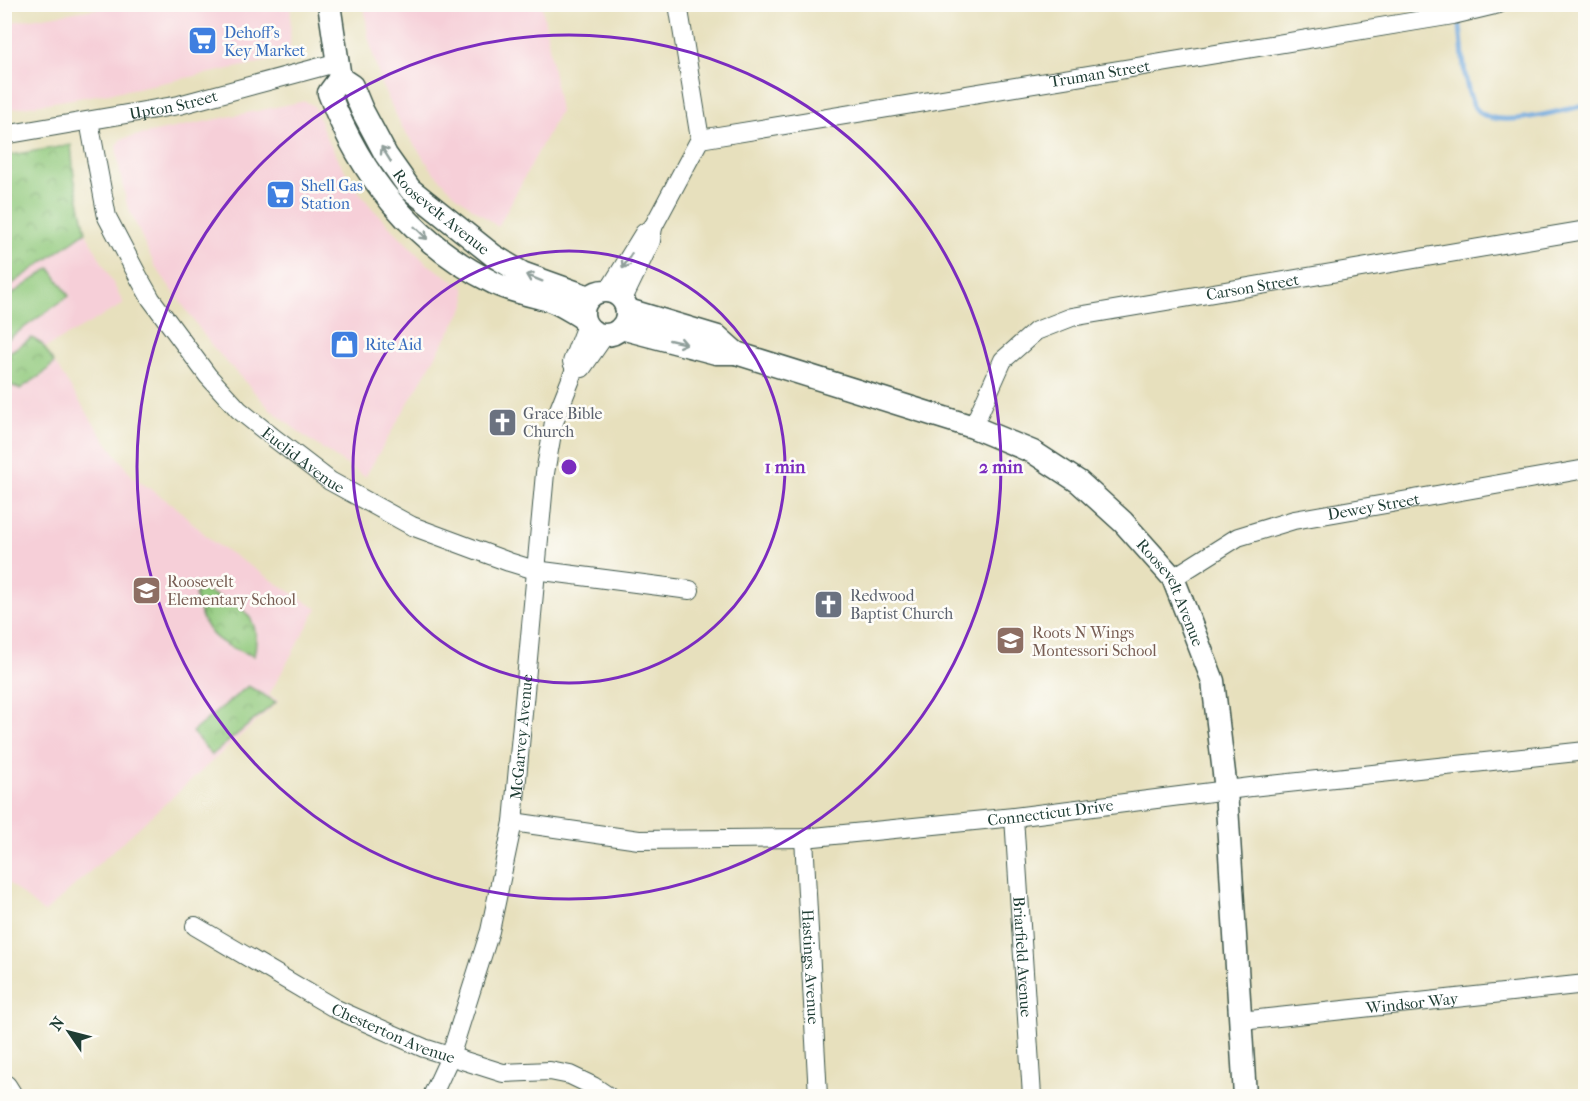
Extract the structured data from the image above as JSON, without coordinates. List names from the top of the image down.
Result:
{
  "streets": {
    "street": [
      "Truman Street",
      "Upton Street",
      "Roosevelt Avenue",
      "Carson Street",
      "Euclid Avenue",
      "Dewey Street",
      "McGarvey Avenue",
      "Connecticut Drive",
      "Briarfield Avenue",
      "Hastings Avenue",
      "Windsor Way",
      "Chesterton Avenue"
    ]
  },
  "crossings": [
    ["Truman Street", "McGarvey Avenue"],
    ["Upton Street", "Roosevelt Avenue"],
    ["Upton Street", "Euclid Avenue"],
    ["Roosevelt Avenue", "Carson Street"],
    ["Roosevelt Avenue", "Dewey Street"],
    ["Roosevelt Avenue", "McGarvey Avenue"],
    ["Roosevelt Avenue", "Connecticut Drive"],
    ["Roosevelt Avenue", "Windsor Way"],
    ["Euclid Avenue", "McGarvey Avenue"],
    ["McGarvey Avenue", "Connecticut Drive"],
    ["McGarvey Avenue", "Chesterton Avenue"],
    ["Connecticut Drive", "Briarfield Avenue"],
    ["Connecticut Drive", "Hastings Avenue"]
  ],
  "places": {
    "supermarket": ["Dehoff's Key Market", "Shell Gas Station"],
    "shop": ["Rite Aid"],
    "church": ["Grace Bible Church", "Redwood Baptist Church"],
    "school or university": ["Roosevelt Elementary School", "Roots N Wings Montessori School"]
  },
  "north": "top left",
  "rings": ["1 min", "2 min"]
}
